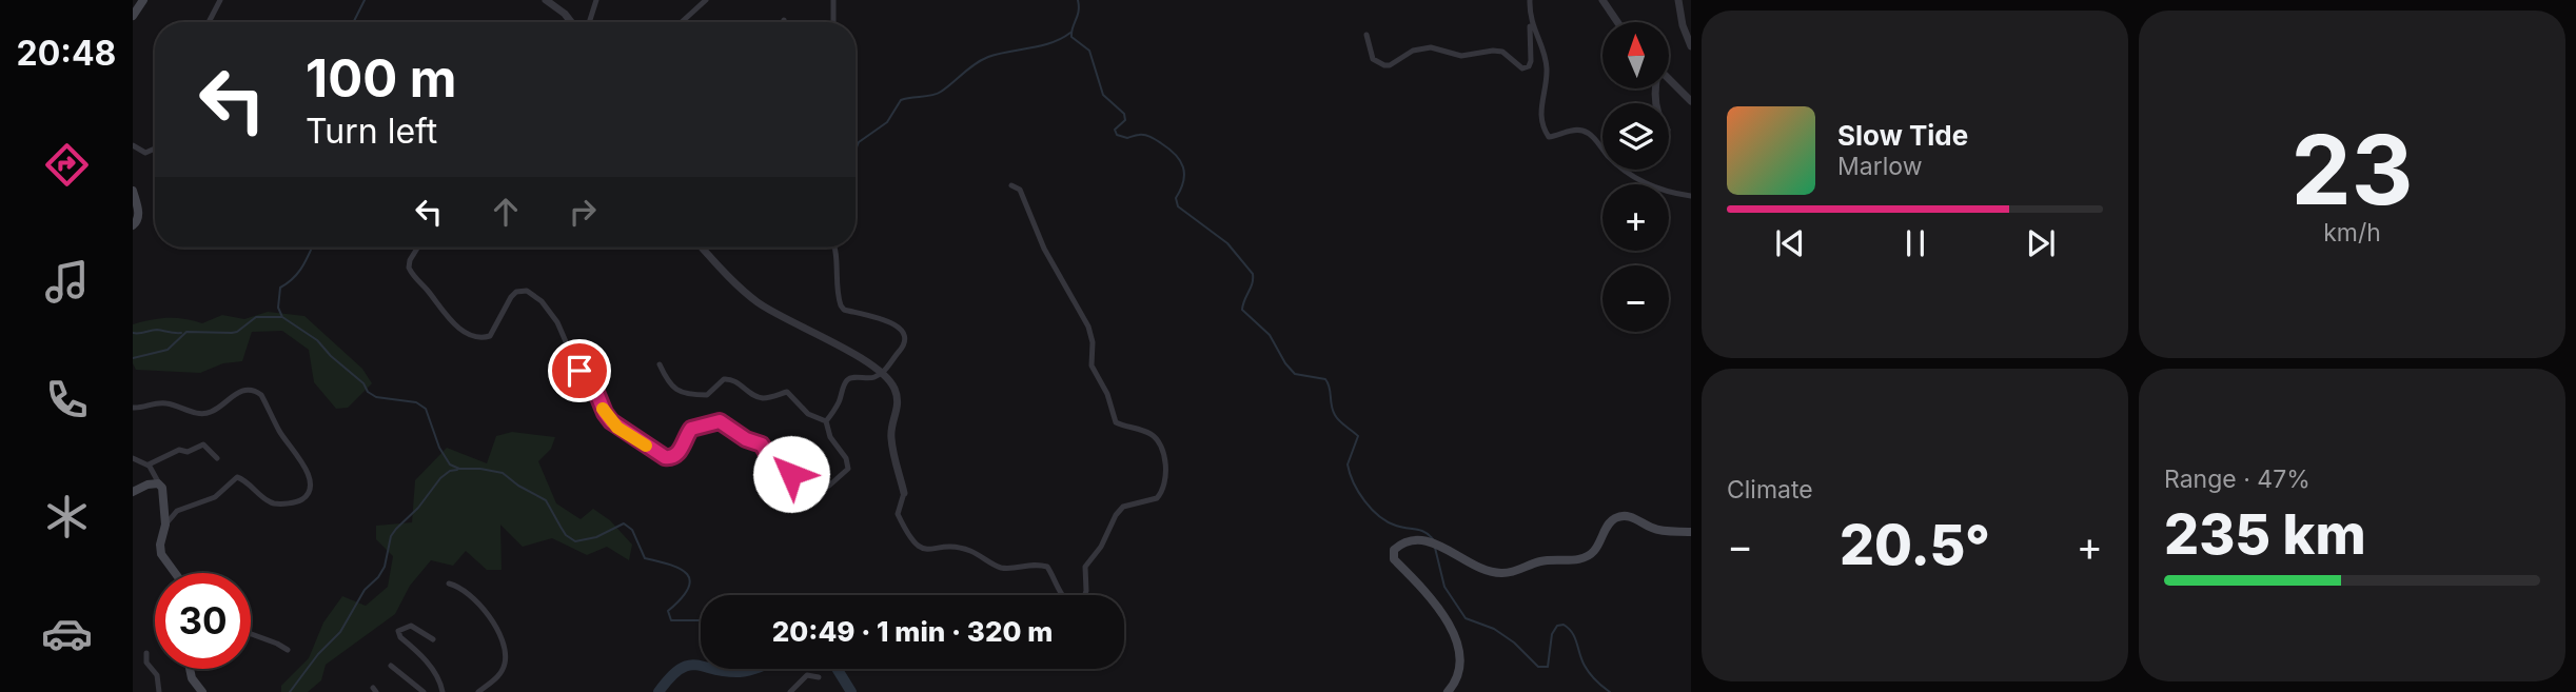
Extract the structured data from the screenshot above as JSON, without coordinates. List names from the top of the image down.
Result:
{
  "north": "top",
  "page": {
    "tabs": "20:48",
    "tile": [
      ["23", "km/h"],
      "Climate",
      ["Range · 47%", "235 km"]
    ],
    "map_buttons": ["+", "−"],
    "turn": ["100 m", "Turn left"],
    "song": ["Slow Tide", "Marlow"],
    "heat": ["−", "20.5°", "+"],
    "limit": "30",
    "trip": "20:49 · 1 min · 320 m"
  }
}
